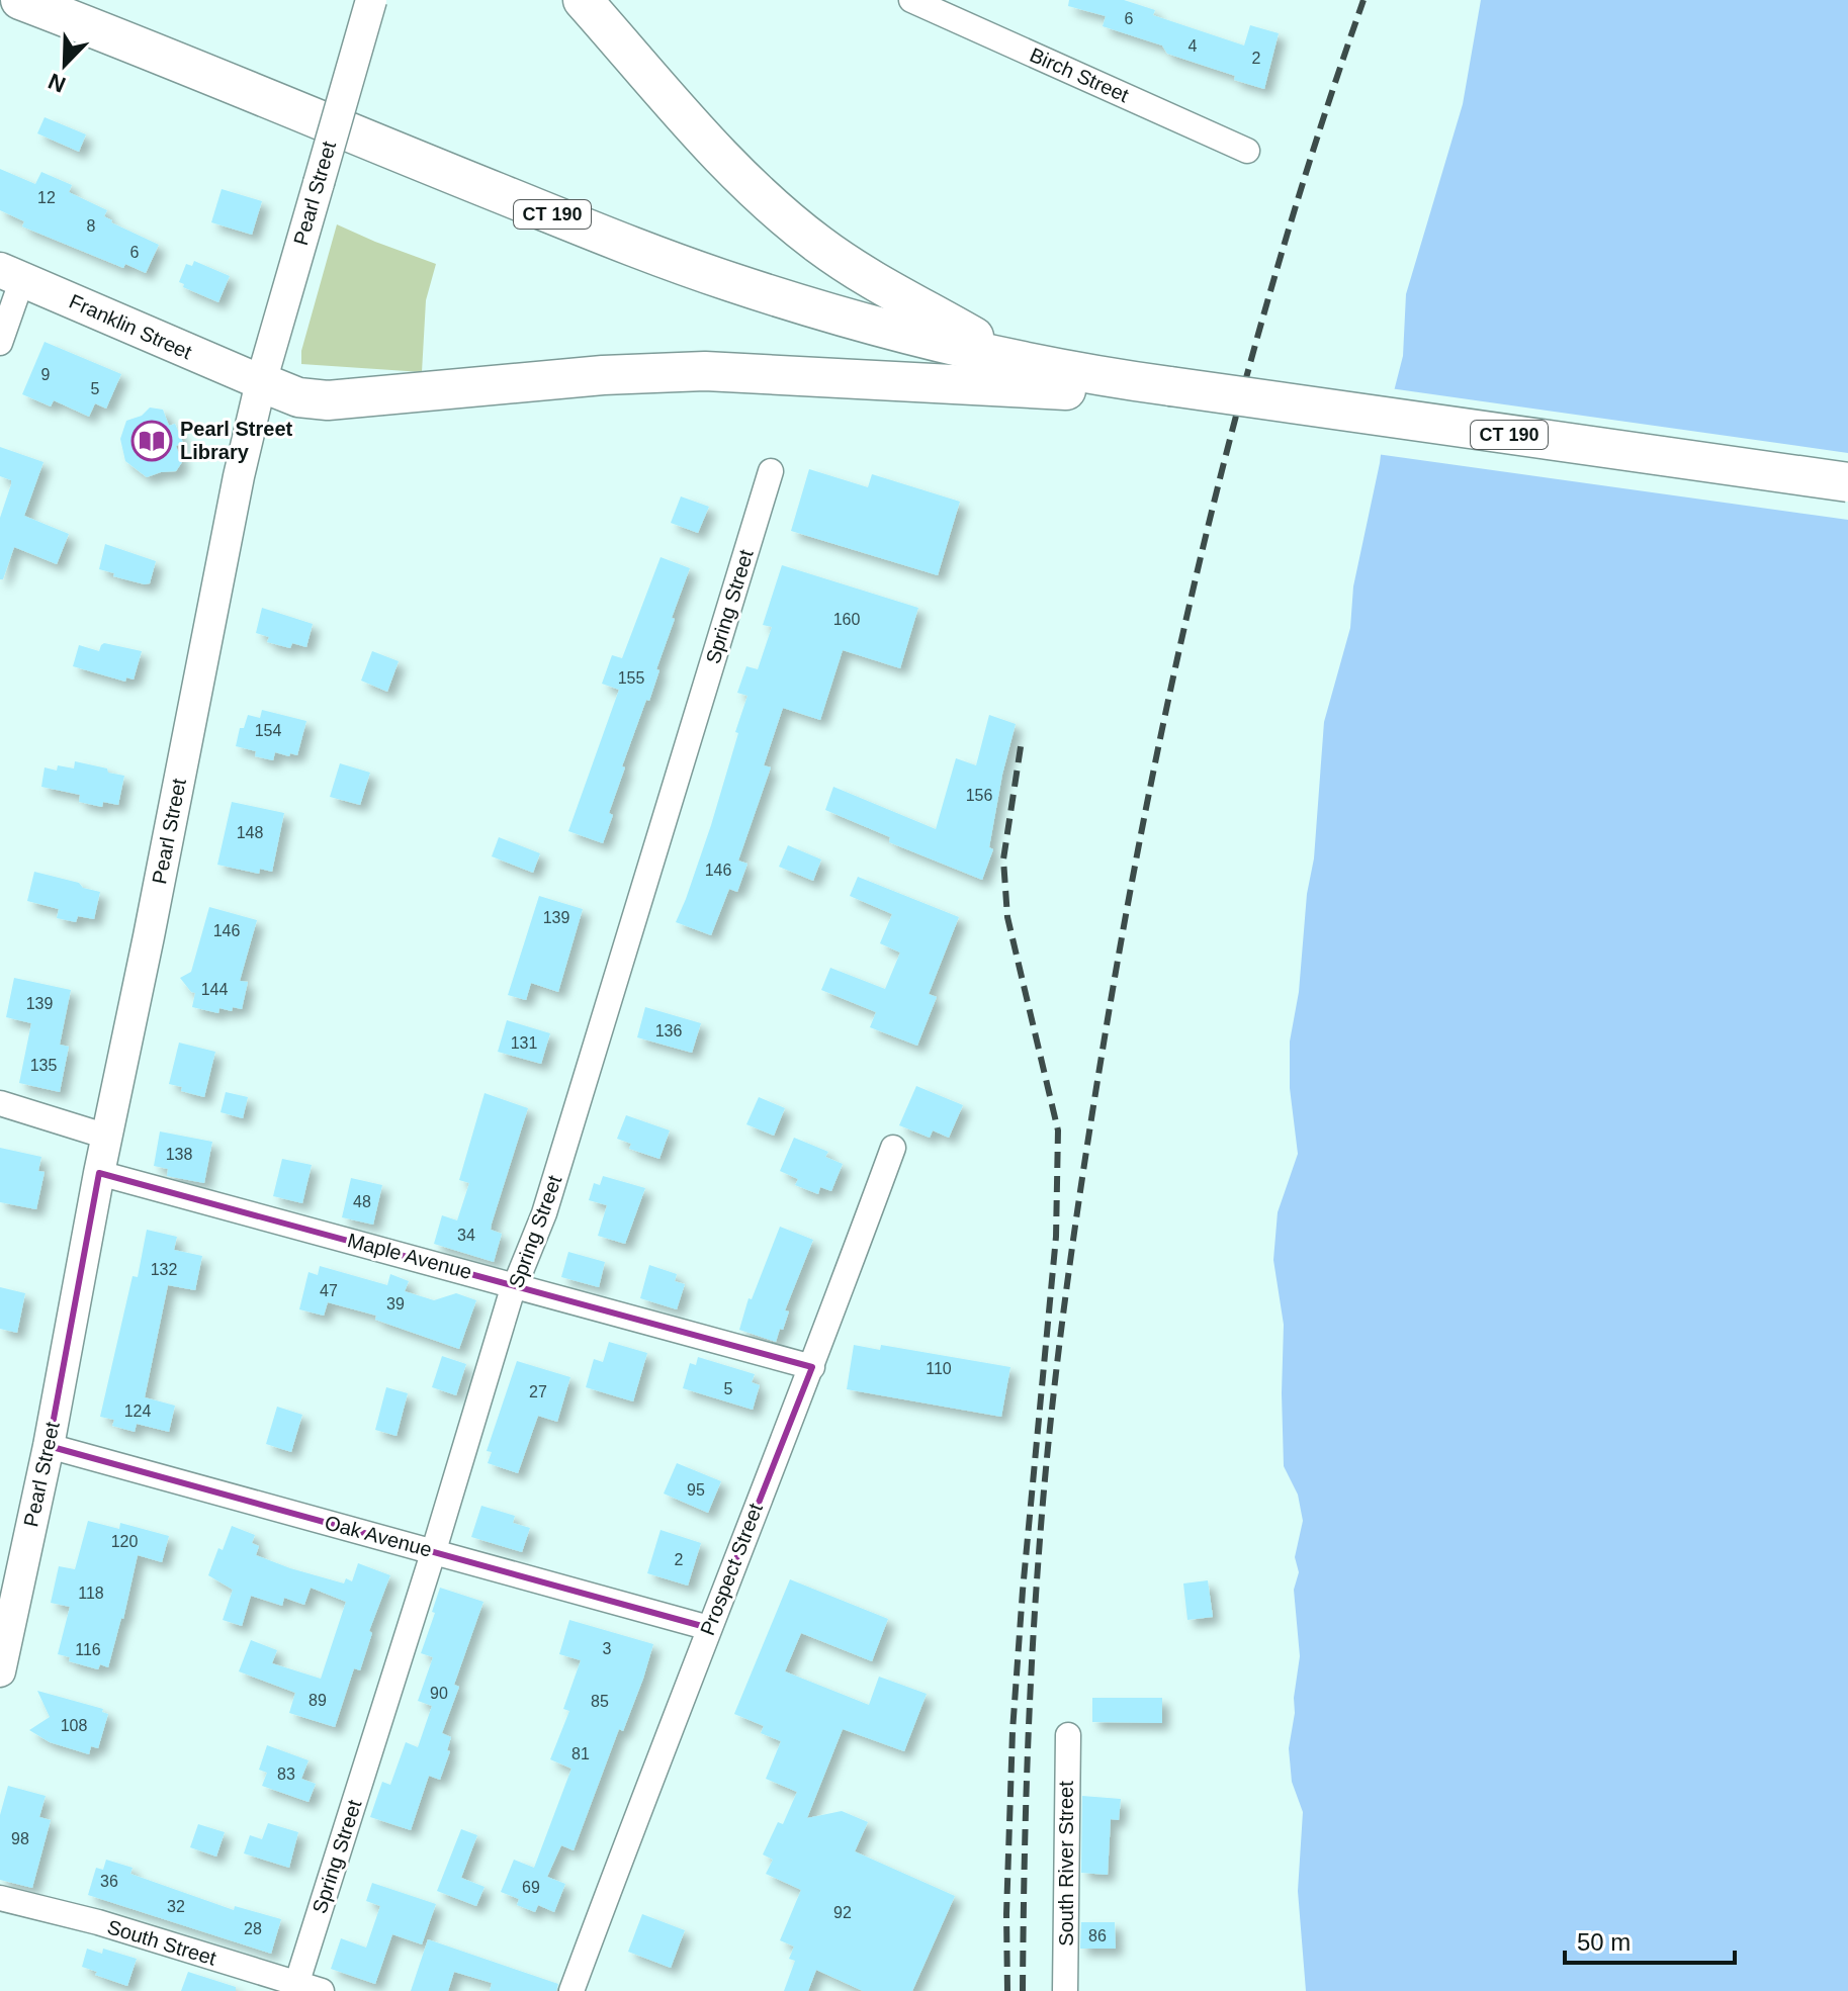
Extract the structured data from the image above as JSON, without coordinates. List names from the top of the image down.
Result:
{
  "streets": {
    "main road": ["CT 190", "Franklin Street"],
    "street": [
      "Birch Street",
      "Pearl Street",
      "Spring Street",
      "Maple Avenue",
      "Oak Avenue",
      "Prospect Street",
      "South River Street",
      "South Street"
    ]
  },
  "crossings": [
    ["Pearl Street", "Franklin Street"],
    ["Pearl Street", "Maple Avenue"],
    ["Pearl Street", "Oak Avenue"],
    ["Spring Street", "Maple Avenue"],
    ["Spring Street", "Oak Avenue"],
    ["Spring Street", "South Street"],
    ["Maple Avenue", "Prospect Street"],
    ["Oak Avenue", "Prospect Street"]
  ],
  "places": {
    "library": ["Pearl Street Library"]
  },
  "house_numbers": [
    "6",
    "4",
    "2",
    "12",
    "8",
    "6",
    "9",
    "5",
    "160",
    "155",
    "154",
    "156",
    "148",
    "146",
    "139",
    "146",
    "144",
    "139",
    "136",
    "131",
    "135",
    "138",
    "48",
    "34",
    "132",
    "47",
    "39",
    "110",
    "5",
    "27",
    "124",
    "95",
    "120",
    "2",
    "118",
    "3",
    "116",
    "90",
    "89",
    "85",
    "108",
    "81",
    "83",
    "98",
    "36",
    "69",
    "32",
    "92",
    "28",
    "86"
  ],
  "scale_bar": "50 m",
  "north": "bottom left"
}
